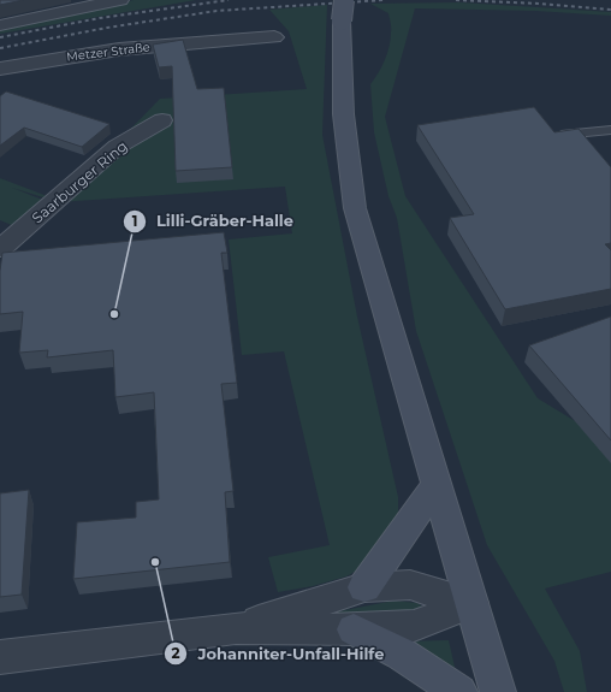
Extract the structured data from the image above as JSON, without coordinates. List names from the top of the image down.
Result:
{
  "streets": {
    "street": ["Metzer Straße", "Saarburger Ring"]
  },
  "places": ["Lilli-Gräber-Halle", "Johanniter-Unfall-Hilfe"]
}
